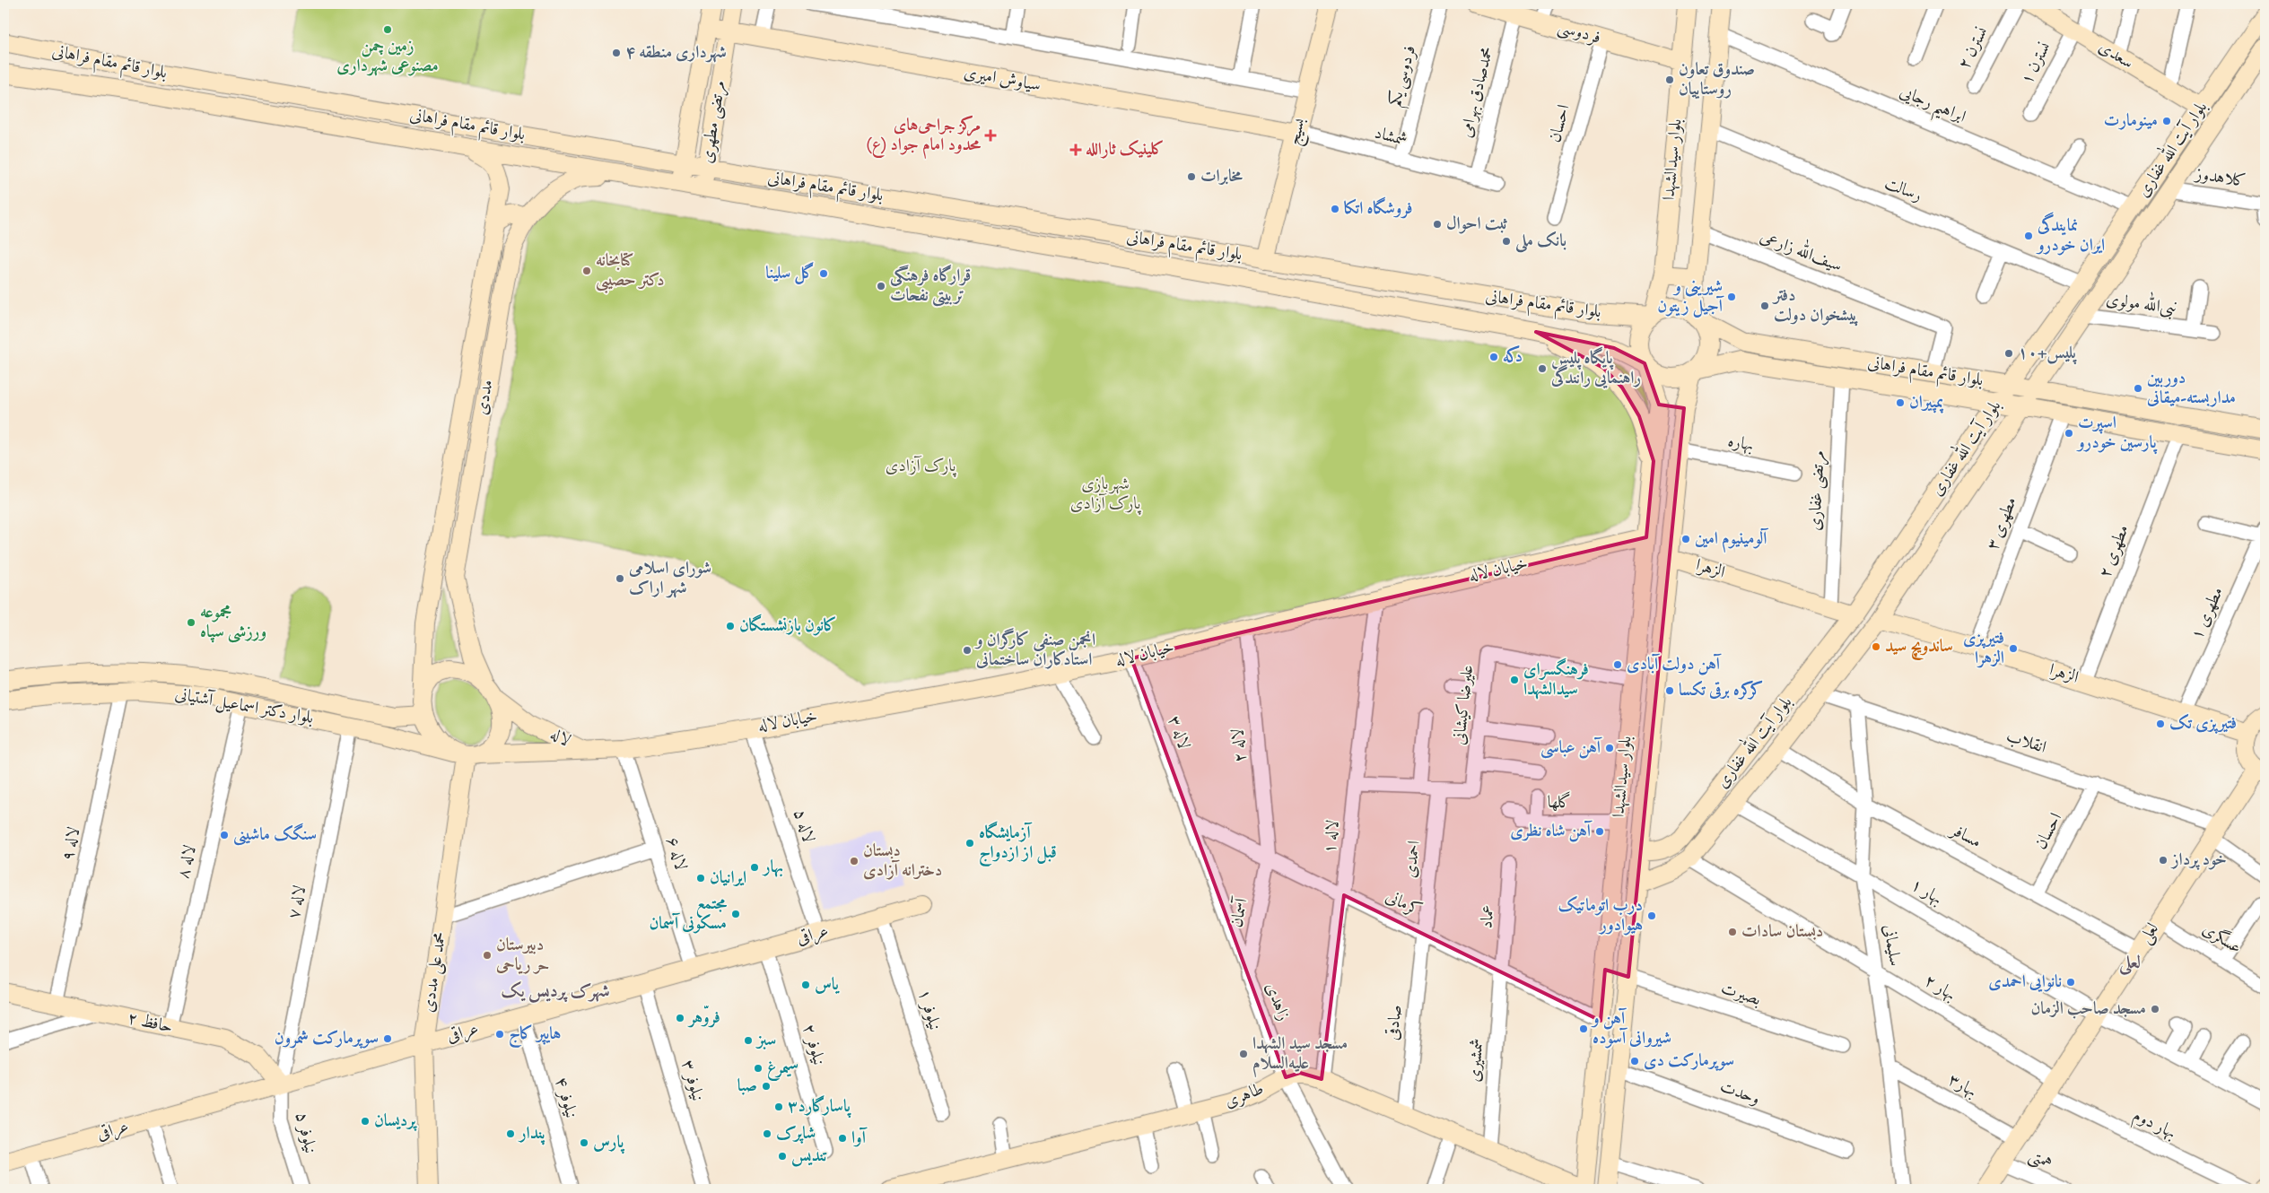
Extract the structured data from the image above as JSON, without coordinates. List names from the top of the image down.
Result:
{
  "streets": {
    "main road": [
      "فردوسی",
      "سعدی",
      "بلوار قائم مقام فراهانی",
      "سیاوش امیری",
      "مرتضی مطهری",
      "بسیج",
      "بلوار آیت الله غفاری",
      "بلوار سیدالشهدا",
      "مددی",
      "الزهرا",
      "خیابان لاله",
      "بلوار دکتر اسماعیل آشتیانی",
      "لاله",
      "لعلی",
      "عراقی",
      "محمد علی مددی",
      "حافظ ۲",
      "طاهری"
    ],
    "street": [
      "نسترن ۲",
      "نسترن ۱",
      "فردوسی یکم",
      "محمدصادق بهرامی",
      "ابراهیم رجایی",
      "احسان",
      "شمشاد",
      "کلاهدوز",
      "رسالت",
      "سیف‌الله زارعی",
      "نبی‌الله مولوی",
      "بهاره",
      "مرتضی غفاری",
      "مطهری ۳",
      "مطهری ۲",
      "مطهری ۱",
      "علیرضا کیشانی",
      "لاله ۳",
      "انقلاب",
      "لاله ۲",
      "گلها",
      "لاله ۵",
      "لاله ۱",
      "مسافر",
      "لاله ۹",
      "لاله ۶",
      "احمدی",
      "لاله ۸",
      "بهار ۱",
      "لاله ۷",
      "کرمانی",
      "آسمان",
      "عماد",
      "عسگری",
      "سلیمانی",
      "بهار ۲",
      "بصیرت",
      "زاهدی",
      "نیلوفر ۱",
      "صادقی",
      "نیلوفر ۲",
      "شمشیری",
      "نیلوفر ۳",
      "بهار۳",
      "وحدت",
      "نیلوفر ۴",
      "بهار دوم",
      "نیلوفر ۵",
      "همتی"
    ]
  },
  "crossings": [
    ["فردوسی", "محمدصادق بهرامی"],
    ["فردوسی", "احسان"],
    ["فردوسی", "بلوار سیدالشهدا"],
    ["سعدی", "نسترن ۱"],
    ["سعدی", "بلوار آیت الله غفاری"],
    ["بلوار قائم مقام فراهانی", "مرتضی مطهری"],
    ["بلوار قائم مقام فراهانی", "بسیج"],
    ["بلوار قائم مقام فراهانی", "بلوار آیت الله غفاری"],
    ["بلوار قائم مقام فراهانی", "بلوار سیدالشهدا"],
    ["بلوار قائم مقام فراهانی", "سیف‌الله زارعی"],
    ["بلوار قائم مقام فراهانی", "مددی"],
    ["بلوار قائم مقام فراهانی", "مرتضی غفاری"],
    ["بلوار قائم مقام فراهانی", "مطهری ۳"],
    ["بلوار قائم مقام فراهانی", "مطهری ۲"],
    ["فردوسی یکم", "شمشاد"],
    ["سیاوش امیری", "مرتضی مطهری"],
    ["سیاوش امیری", "بسیج"],
    ["سیاوش امیری", "شمشاد"],
    ["محمدصادق بهرامی", "شمشاد"],
    ["ابراهیم رجایی", "بلوار آیت الله غفاری"],
    ["ابراهیم رجایی", "بلوار سیدالشهدا"],
    ["احسان", "انقلاب"],
    ["احسان", "مسافر"],
    ["بسیج", "شمشاد"],
    ["بلوار آیت الله غفاری", "بلوار سیدالشهدا"],
    ["بلوار آیت الله غفاری", "کلاهدوز"],
    ["بلوار آیت الله غفاری", "رسالت"],
    ["بلوار آیت الله غفاری", "نبی‌الله مولوی"],
    ["بلوار آیت الله غفاری", "الزهرا"],
    ["بلوار آیت الله غفاری", "انقلاب"],
    ["بلوار آیت الله غفاری", "مسافر"],
    ["بلوار آیت الله غفاری", "بهار ۱"],
    ["بلوار آیت الله غفاری", "بهار ۲"],
    ["بلوار سیدالشهدا", "رسالت"],
    ["بلوار سیدالشهدا", "سیف‌الله زارعی"],
    ["بلوار سیدالشهدا", "بهاره"],
    ["بلوار سیدالشهدا", "الزهرا"],
    ["بلوار سیدالشهدا", "خیابان لاله"],
    ["بلوار سیدالشهدا", "علیرضا کیشانی"],
    ["بلوار سیدالشهدا", "گلها"],
    ["بلوار سیدالشهدا", "کرمانی"],
    ["بلوار سیدالشهدا", "بصیرت"],
    ["بلوار سیدالشهدا", "وحدت"],
    ["بلوار سیدالشهدا", "طاهری"],
    ["مددی", "بلوار دکتر اسماعیل آشتیانی"],
    ["مددی", "لاله"],
    ["مددی", "محمد علی مددی"],
    ["مرتضی غفاری", "الزهرا"],
    ["مطهری ۳", "الزهرا"],
    ["مطهری ۲", "الزهرا"],
    ["الزهرا", "مطهری ۱"],
    ["خیابان لاله", "لاله ۳"],
    ["خیابان لاله", "لاله"],
    ["خیابان لاله", "لاله ۲"],
    ["خیابان لاله", "لاله ۵"],
    ["خیابان لاله", "لاله ۱"],
    ["خیابان لاله", "لاله ۶"],
    ["علیرضا کیشانی", "لاله ۱"],
    ["علیرضا کیشانی", "احمدی"],
    ["بلوار دکتر اسماعیل آشتیانی", "لاله"],
    ["بلوار دکتر اسماعیل آشتیانی", "لاله ۹"],
    ["بلوار دکتر اسماعیل آشتیانی", "لاله ۸"],
    ["بلوار دکتر اسماعیل آشتیانی", "لاله ۷"],
    ["بلوار دکتر اسماعیل آشتیانی", "محمد علی مددی"],
    ["لاله ۳", "کرمانی"],
    ["لاله ۳", "زاهدی"],
    ["لاله", "محمد علی مددی"],
    ["انقلاب", "لعلی"],
    ["انقلاب", "سلیمانی"],
    ["لاله ۲", "کرمانی"],
    ["لاله ۲", "آسمان"],
    ["لاله ۵", "عراقی"],
    ["لاله ۱", "کرمانی"],
    ["لاله ۱", "طاهری"],
    ["مسافر", "لعلی"],
    ["مسافر", "سلیمانی"],
    ["لاله ۹", "حافظ ۲"],
    ["لاله ۶", "عراقی"],
    ["احمدی", "کرمانی"],
    ["احمدی", "صادقی"],
    ["لاله ۸", "حافظ ۲"],
    ["بهار ۱", "لعلی"],
    ["بهار ۱", "سلیمانی"],
    ["لاله ۷", "عراقی"],
    ["لاله ۷", "حافظ ۲"],
    ["لاله ۷", "نیلوفر ۵"],
    ["کرمانی", "آسمان"],
    ["کرمانی", "عماد"],
    ["کرمانی", "زاهدی"],
    ["کرمانی", "صادقی"],
    ["کرمانی", "شمشیری"],
    ["آسمان", "زاهدی"],
    ["عماد", "شمشیری"],
    ["لعلی", "عسگری"],
    ["لعلی", "بهار ۲"],
    ["لعلی", "بهار۳"],
    ["لعلی", "بهار دوم"],
    ["لعلی", "همتی"],
    ["عراقی", "محمد علی مددی"],
    ["عراقی", "نیلوفر ۱"],
    ["عراقی", "حافظ ۲"],
    ["عراقی", "نیلوفر ۲"],
    ["عراقی", "نیلوفر ۳"],
    ["عراقی", "نیلوفر ۴"],
    ["عراقی", "نیلوفر ۵"],
    ["سلیمانی", "بهار ۲"],
    ["سلیمانی", "بهار۳"],
    ["بهار ۲", "بهار دوم"],
    ["زاهدی", "طاهری"],
    ["صادقی", "طاهری"],
    ["حافظ ۲", "نیلوفر ۵"],
    ["شمشیری", "طاهری"]
  ],
  "districts": ["لعلی", "شهرک پردیس یک"],
  "parks": ["پارک آزادی", "شهربازی پارک آزادی"],
  "places": {
    "other": [
      "زمین چمن مصنوعی شهرداری",
      "شهرداری منطقه ۴",
      "صندوق تعاون روستاییان",
      "مینومارت",
      "مخابرات",
      "فروشگاه اتکا",
      "ثبت احوال",
      "نمایندگی ایران خودرو",
      "بانک ملی",
      "کتابخانه دکتر حصیبی",
      "گل سلینا",
      "قرارگاه فرهنگی تربیتی نفحات",
      "شیرینی و آجیل زیتون",
      "دفتر پیشخوان دولت",
      "پلیس+۱۰",
      "دکه",
      "پایگاه پلیس راهنمایی رانندگی",
      "دوربین مداربسته-میقانی",
      "پمپیران",
      "اسپرت پارسین خودرو",
      "آلومینیوم امین",
      "شورای اسلامی شهر اراک",
      "مجموعه ورزشی سپاه",
      "کانون بازنشستگان",
      "ساندویچ سید",
      "فتیرپزی الزهرا",
      "انجمن صنفی کارگران و استادکاران ساختمانی",
      "آهن دولت آبادی",
      "فرهنگسرای سیدالشهدا",
      "کرکره برقی تکسا",
      "فتیرپزی تک",
      "آهن عباسی",
      "آهن شاه نظری",
      "سنگک ماشینی",
      "آزمایشگاه قبل از ازدواج",
      "خود پرداز",
      "دبستان دخترانه آزادی",
      "بهار",
      "ایرانیان",
      "مجتمع مسکونی آسمان",
      "درب اتوماتیک هیوادور",
      "دبستان سادات",
      "دبیرستان حر ریاحی",
      "نانوایی احمدی",
      "یاس",
      "مسجد صاحب الزمان",
      "فروّهر",
      "آهن و شیروانی آسوده",
      "هایپر کاج",
      "سوپرمارکت شمرون",
      "سبز",
      "مسجد سید الشهدا علیه‌السلام",
      "سوپرمارکت دی",
      "سیمرغ",
      "صبا",
      "پاسارگارد۳",
      "پردیسان",
      "پندار",
      "شاپرک",
      "آوا",
      "پارس",
      "تندیس"
    ],
    "health": ["مرکز جراحی‌های محدود امام جواد (ع)", "کلینیک ثارالله"]
  }
}
